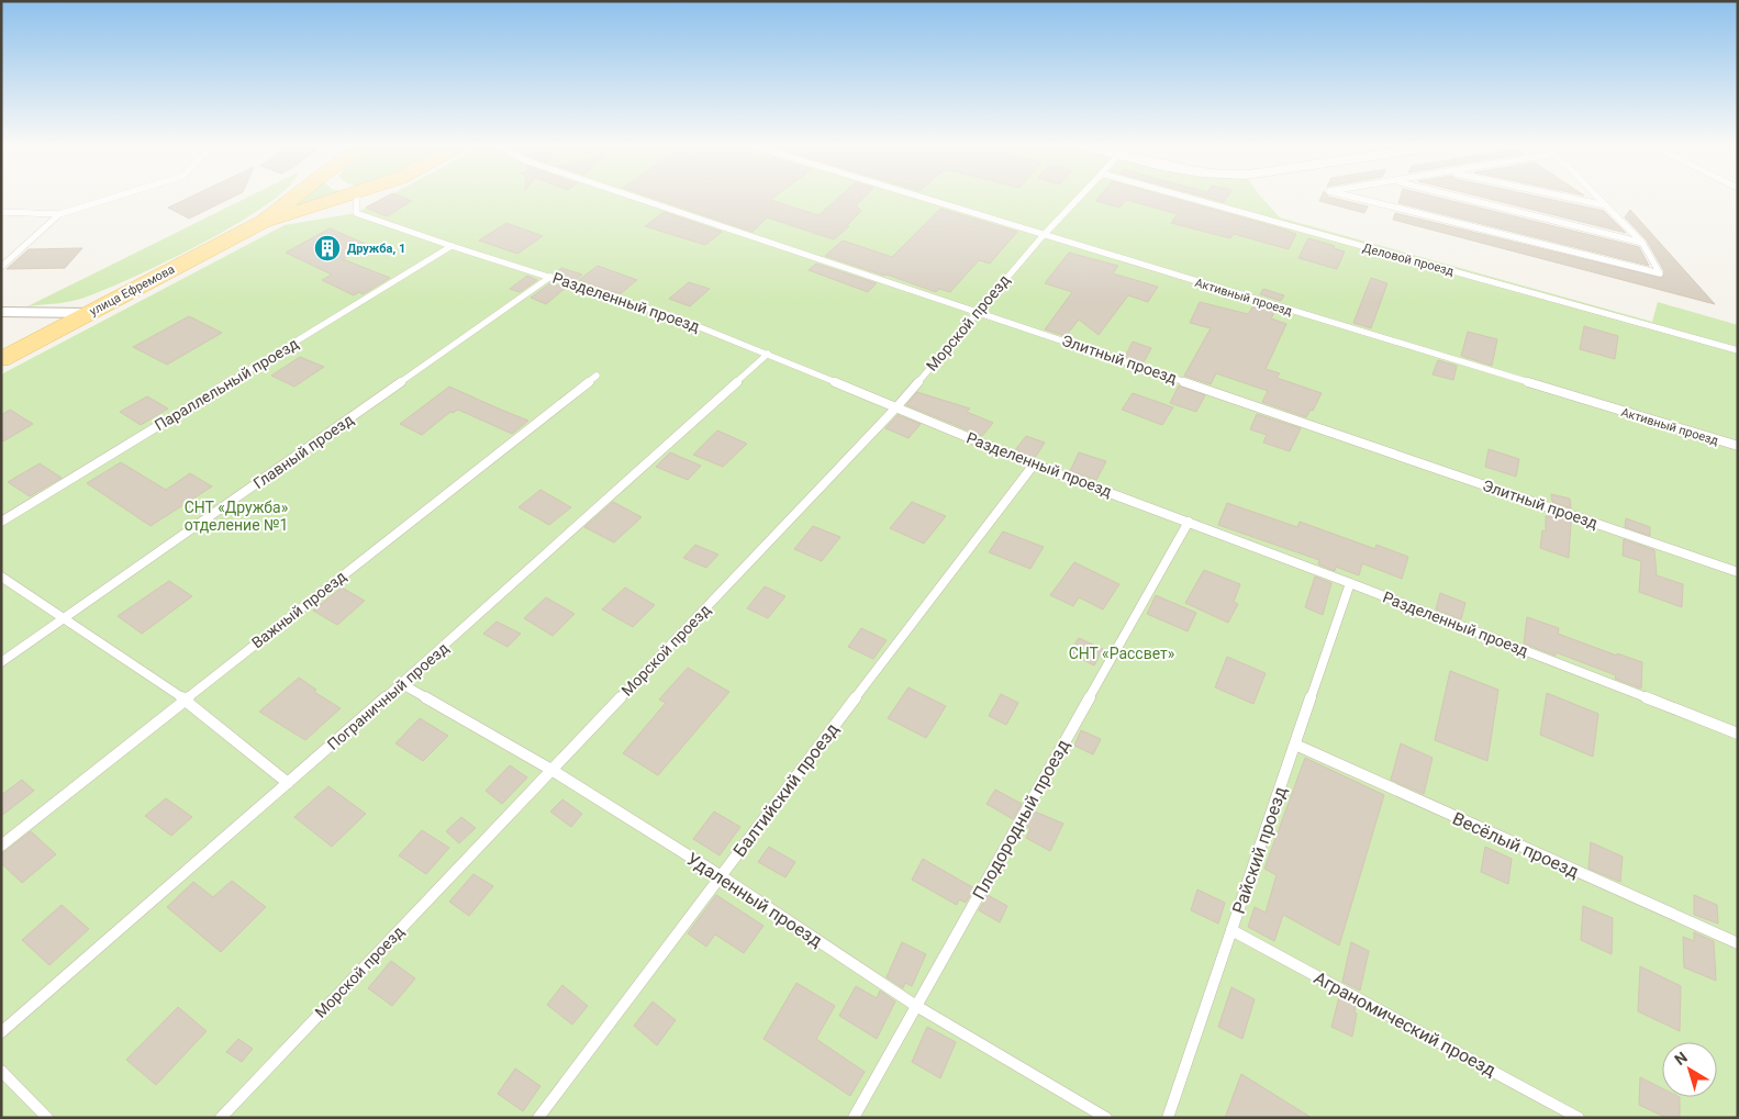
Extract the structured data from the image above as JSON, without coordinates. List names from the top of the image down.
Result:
{
  "streets": {
    "main road": ["улица Ефремова"],
    "lane": [
      "Деловой проезд",
      "Активный проезд",
      "Разделенный проезд",
      "Морской проезд",
      "Элитный проезд",
      "Параллельный проезд",
      "Главный проезд",
      "Важный проезд",
      "Пограничный проезд",
      "Балтийский проезд",
      "Плодородный проезд",
      "Весёлый проезд",
      "Райский проезд",
      "Удаленный проезд",
      "Аграномический проезд"
    ]
  },
  "crossings": [
    ["Активный проезд", "Морской проезд"],
    ["Разделенный проезд", "Морской проезд"],
    ["Разделенный проезд", "Параллельный проезд"],
    ["Разделенный проезд", "Главный проезд"],
    ["Разделенный проезд", "Пограничный проезд"],
    ["Разделенный проезд", "Балтийский проезд"],
    ["Разделенный проезд", "Плодородный проезд"],
    ["Разделенный проезд", "Райский проезд"],
    ["Морской проезд", "Элитный проезд"],
    ["Морской проезд", "Удаленный проезд"],
    ["Пограничный проезд", "Удаленный проезд"],
    ["Балтийский проезд", "Удаленный проезд"],
    ["Плодородный проезд", "Удаленный проезд"],
    ["Весёлый проезд", "Райский проезд"],
    ["Райский проезд", "Аграномический проезд"]
  ],
  "parks": ["СНТ «Дружба» отделение №1", "СНТ «Рассвет»"],
  "places": {
    "building": ["Дружба, 1"]
  },
  "north": "top left"
}
